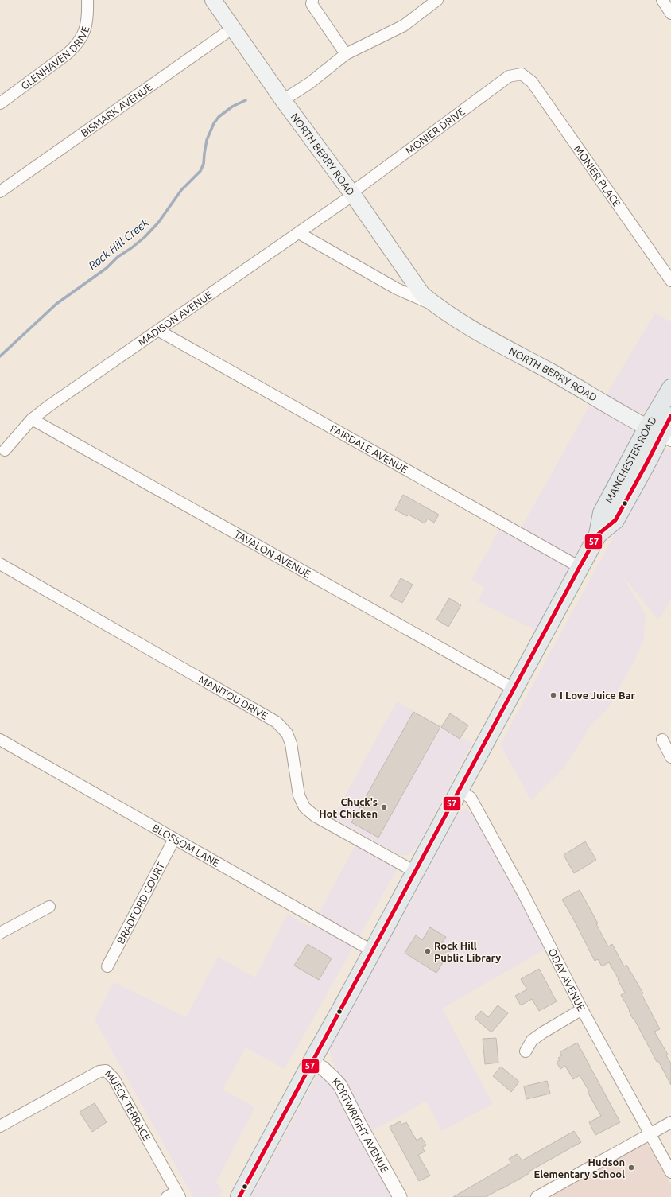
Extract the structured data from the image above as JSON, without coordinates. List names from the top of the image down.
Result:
{
  "streets": {
    "main road": ["NORTH BERRY ROAD", "MANCHESTER ROAD"],
    "street": [
      "GLENHAVEN DRIVE",
      "BISMARK AVENUE",
      "MONIER DRIVE",
      "MONIER PLACE",
      "MADISON AVENUE",
      "FAIRDALE AVENUE",
      "TAVALON AVENUE",
      "MANITOU DRIVE",
      "BLOSSOM LANE",
      "BRADFORD COURT",
      "ODAY AVENUE",
      "MUECK TERRACE",
      "KORTWRIGHT AVENUE"
    ]
  },
  "crossings": [
    ["BISMARK AVENUE", "NORTH BERRY ROAD"],
    ["MONIER DRIVE", "NORTH BERRY ROAD"],
    ["MONIER DRIVE", "MONIER PLACE"],
    ["MONIER DRIVE", "MADISON AVENUE"],
    ["NORTH BERRY ROAD", "MADISON AVENUE"],
    ["NORTH BERRY ROAD", "MANCHESTER ROAD"],
    ["MADISON AVENUE", "FAIRDALE AVENUE"],
    ["MADISON AVENUE", "TAVALON AVENUE"],
    ["FAIRDALE AVENUE", "MANCHESTER ROAD"],
    ["MANCHESTER ROAD", "TAVALON AVENUE"],
    ["MANCHESTER ROAD", "MANITOU DRIVE"],
    ["MANCHESTER ROAD", "BLOSSOM LANE"],
    ["MANCHESTER ROAD", "ODAY AVENUE"],
    ["MANCHESTER ROAD", "KORTWRIGHT AVENUE"],
    ["BLOSSOM LANE", "BRADFORD COURT"]
  ],
  "water": ["Rock Hill Creek"],
  "places": [
    "I Love Juice Bar",
    "Chuck's Hot Chicken",
    "Rock Hill Public Library",
    "Hudson Elementary School"
  ],
  "lines": ["transit line 57"]
}
